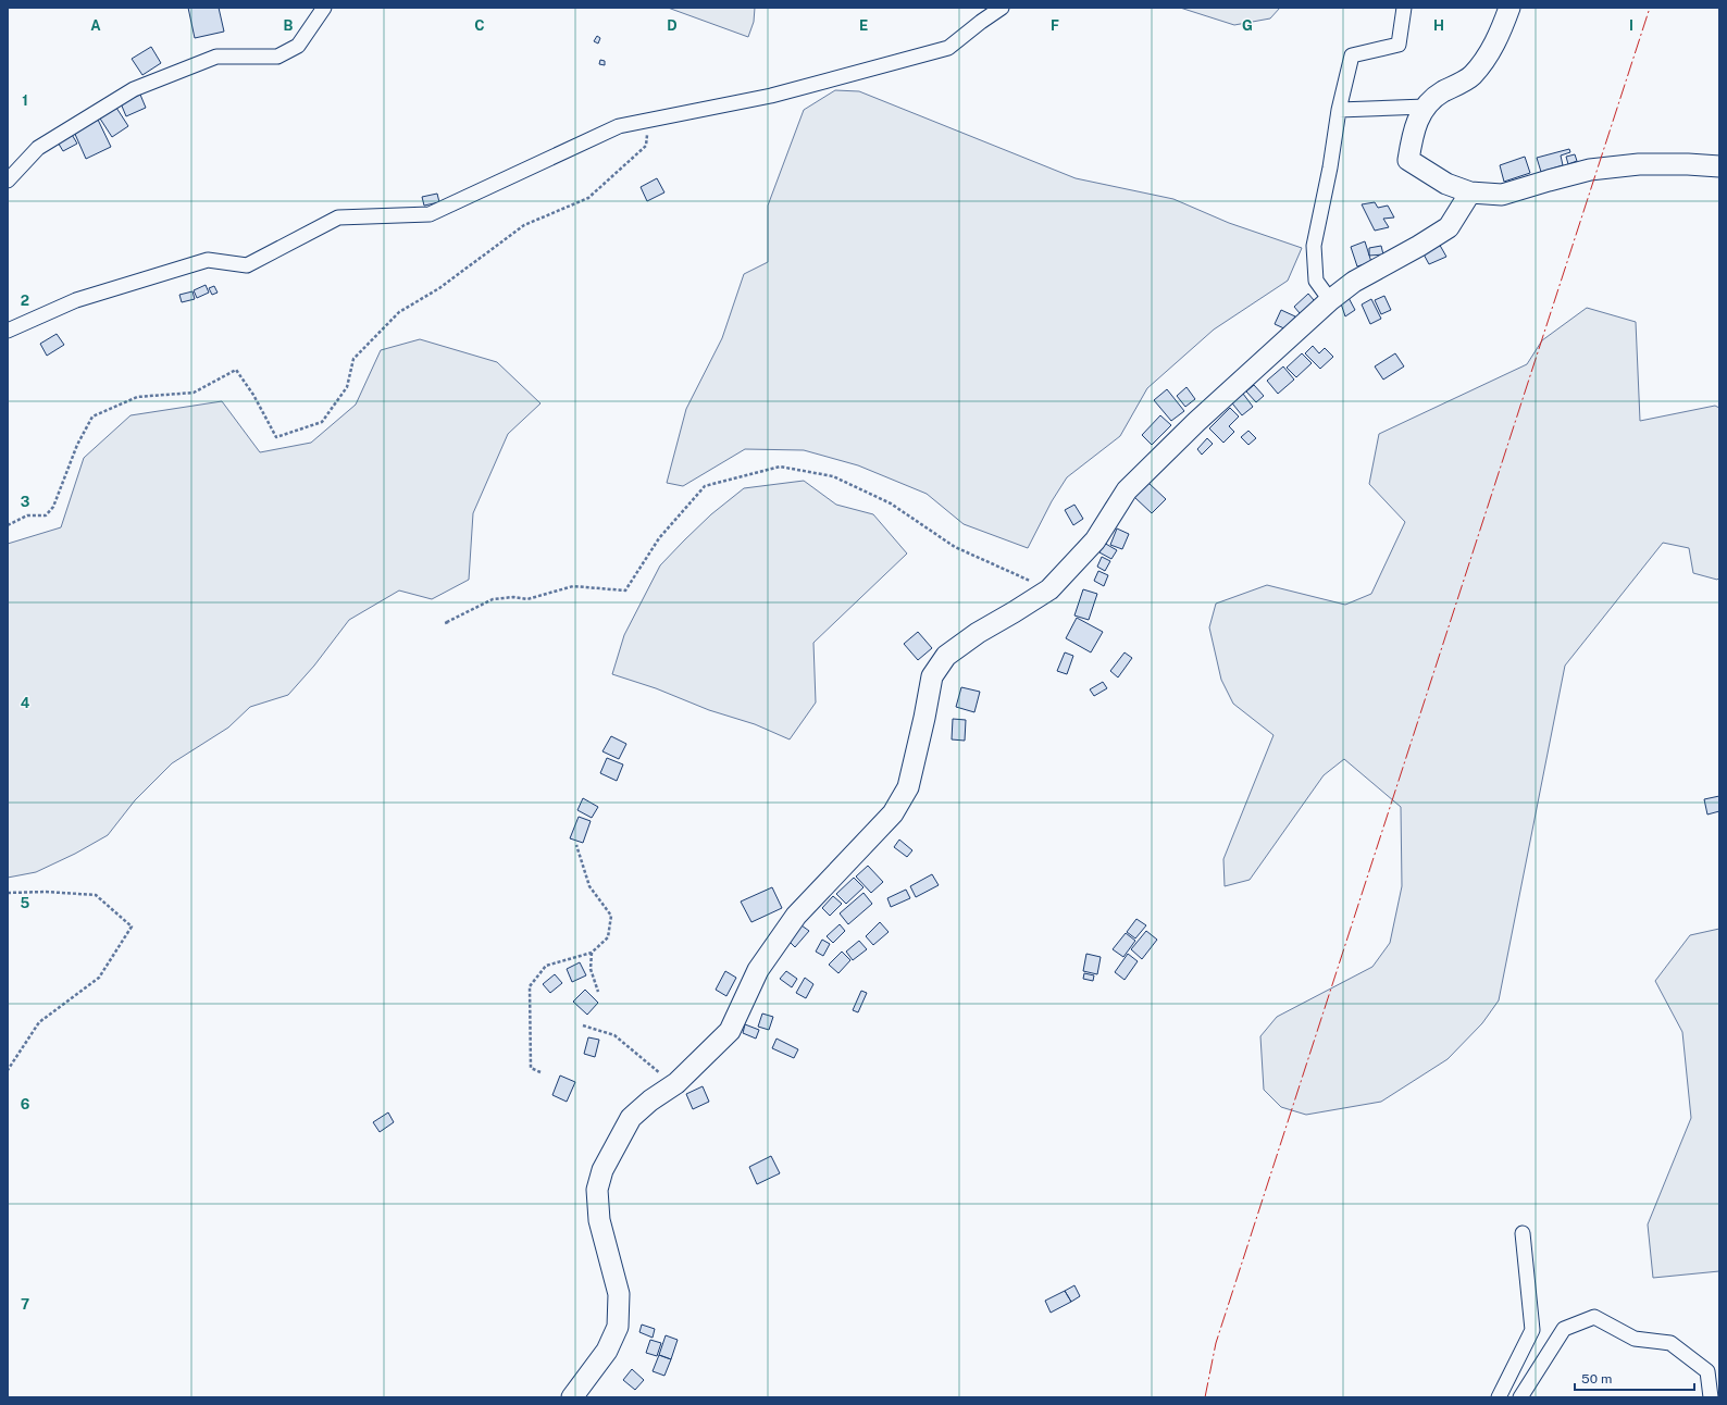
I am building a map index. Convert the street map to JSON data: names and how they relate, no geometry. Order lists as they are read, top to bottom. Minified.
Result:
{"scale_bar":"50 m","grid":{"columns":["A","B","C","D","E","F","G","H","I"],"rows":["1","2","3","4","5","6","7"]}}
